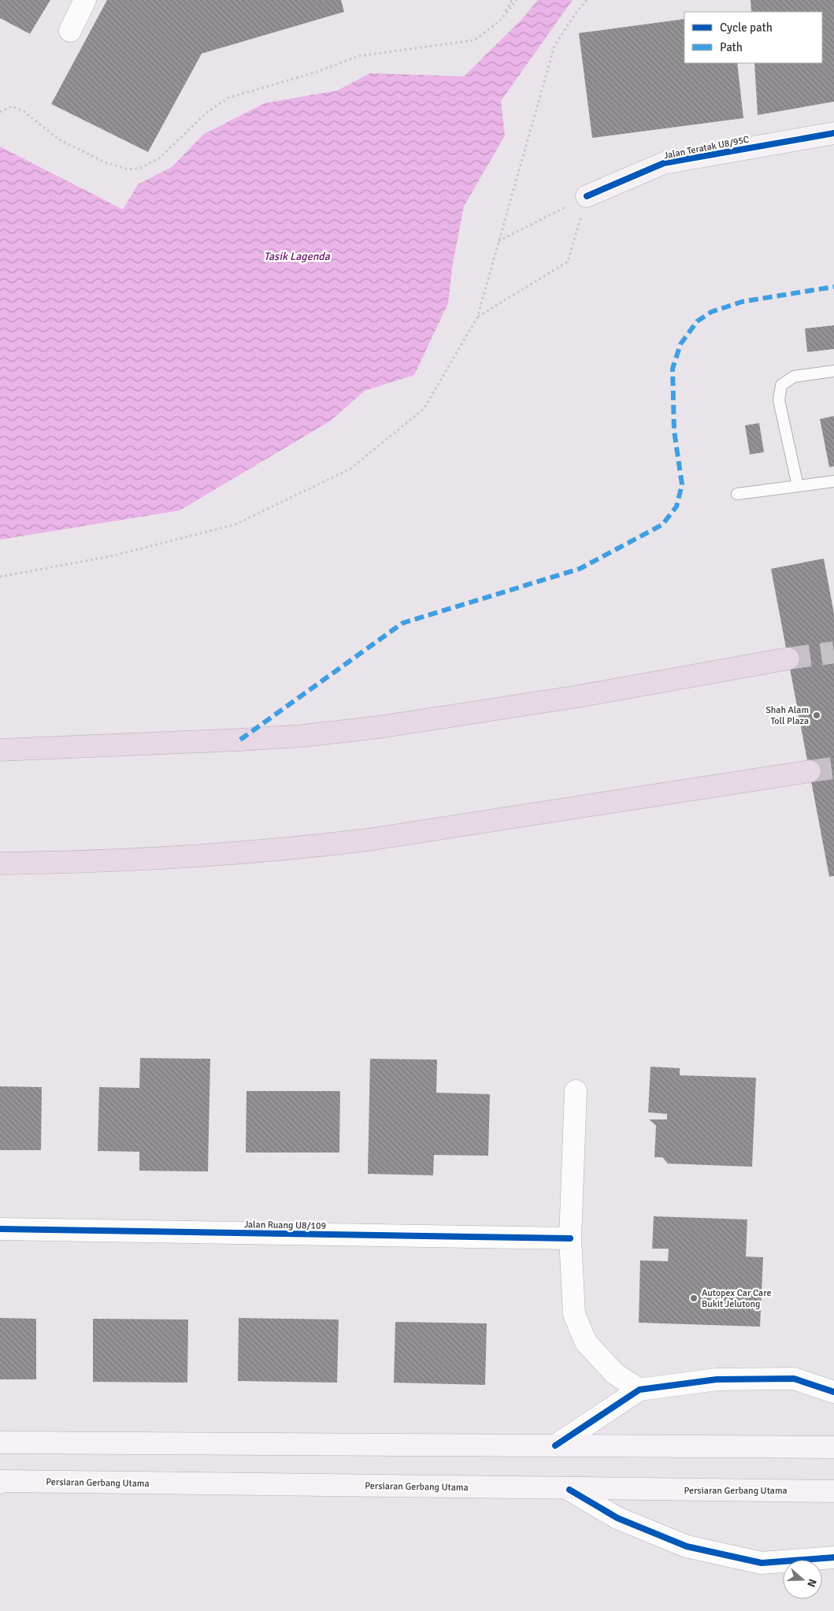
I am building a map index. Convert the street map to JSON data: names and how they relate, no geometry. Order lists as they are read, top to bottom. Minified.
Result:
{"streets":{"main road":["Jalan Teratak U8/95C","Persiaran Gerbang Utama"],"street":["Jalan Ruang U8/109"]},"water":["Tasik Lagenda"],"places":["Shah Alam Toll Plaza","Autopex Car Care Bukit Jelutong"],"legend":["Cycle path","Path"],"north":"right"}
